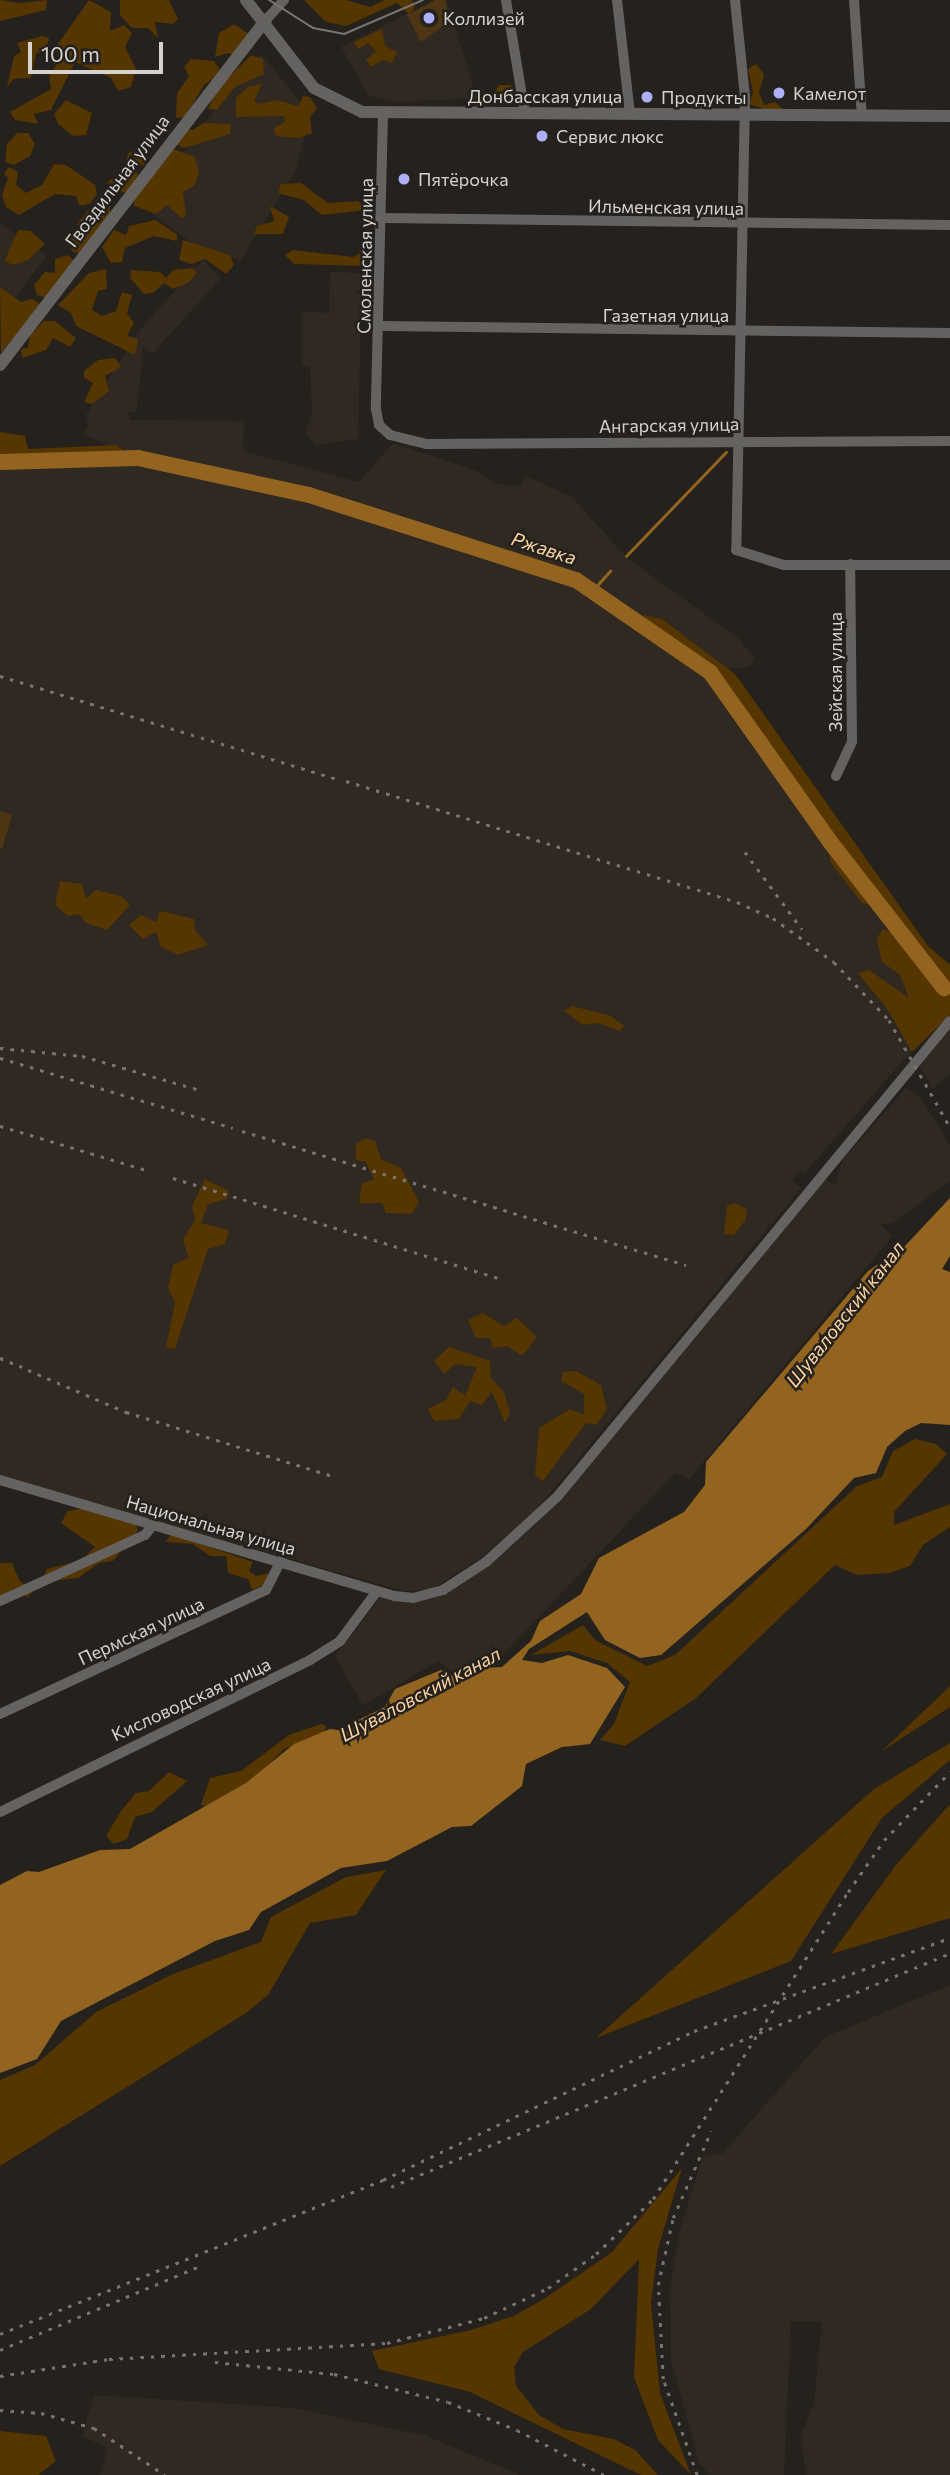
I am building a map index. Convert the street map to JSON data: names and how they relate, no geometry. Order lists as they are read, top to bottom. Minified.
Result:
{"streets":{"street":["Донбасская улица","Гвоздильная улица","Ильменская улица","Смоленская улица","Газетная улица","Ангарская улица","Зейская улица","Национальная улица","Пермская улица","Кисловодская улица"]},"crossings":[["Донбасская улица","Гвоздильная улица"],["Донбасская улица","Смоленская улица"],["Ильменская улица","Смоленская улица"],["Смоленская улица","Газетная улица"],["Смоленская улица","Ангарская улица"],["Национальная улица","Пермская улица"],["Национальная улица","Кисловодская улица"]],"water":["Ржавка","Шуваловский канал"],"places":["Коллизей","Камелот","Продукты","Сервис люкс","Пятёрочка"],"scale_bar":"100 m"}
